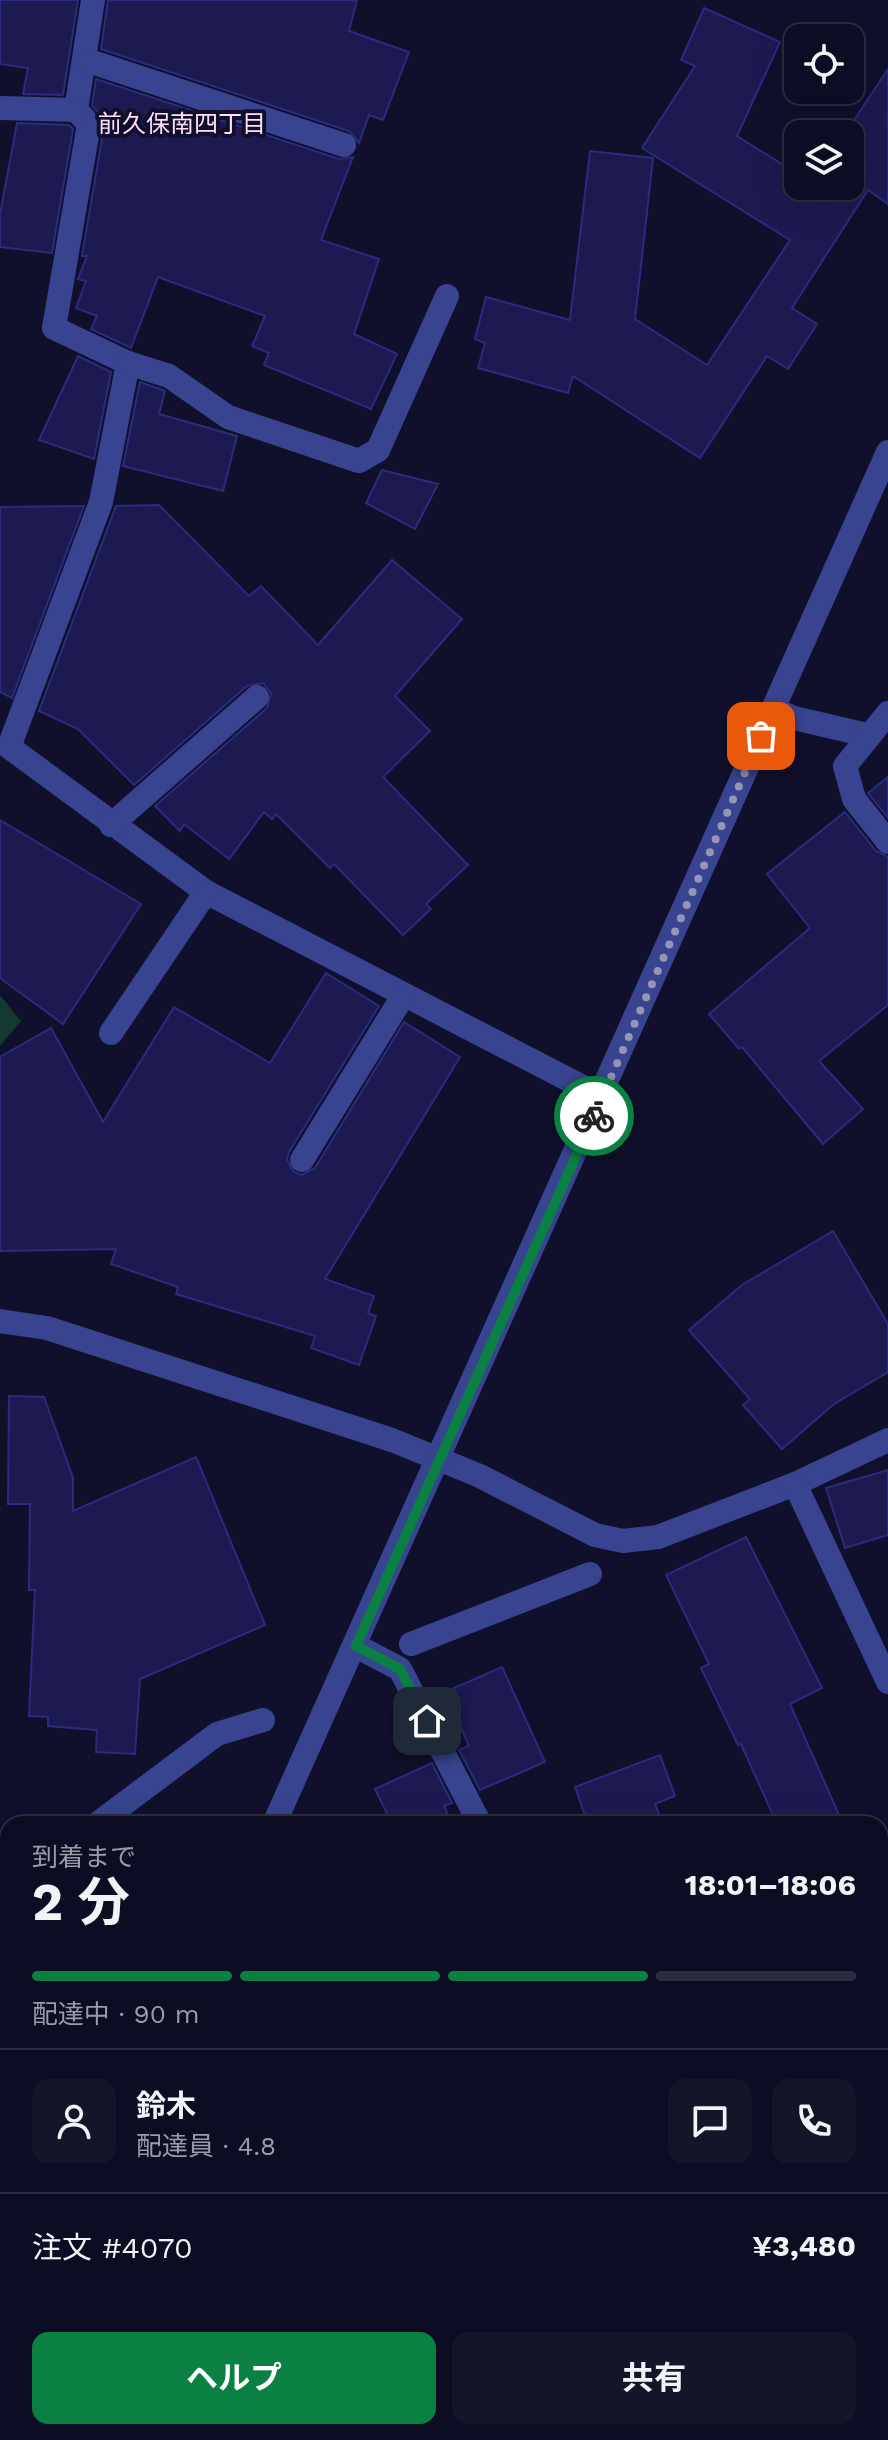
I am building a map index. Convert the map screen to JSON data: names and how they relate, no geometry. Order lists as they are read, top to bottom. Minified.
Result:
{"districts":["前久保南四丁目"],"page":{"heading":["2 分","到着まで","18:01–18:06"],"panel":["鈴木","配達員 · 4.8","注文 #4070","¥3,480"],"bar":"配達中 · 90 m","buttons":["ヘルプ","共有"]}}
